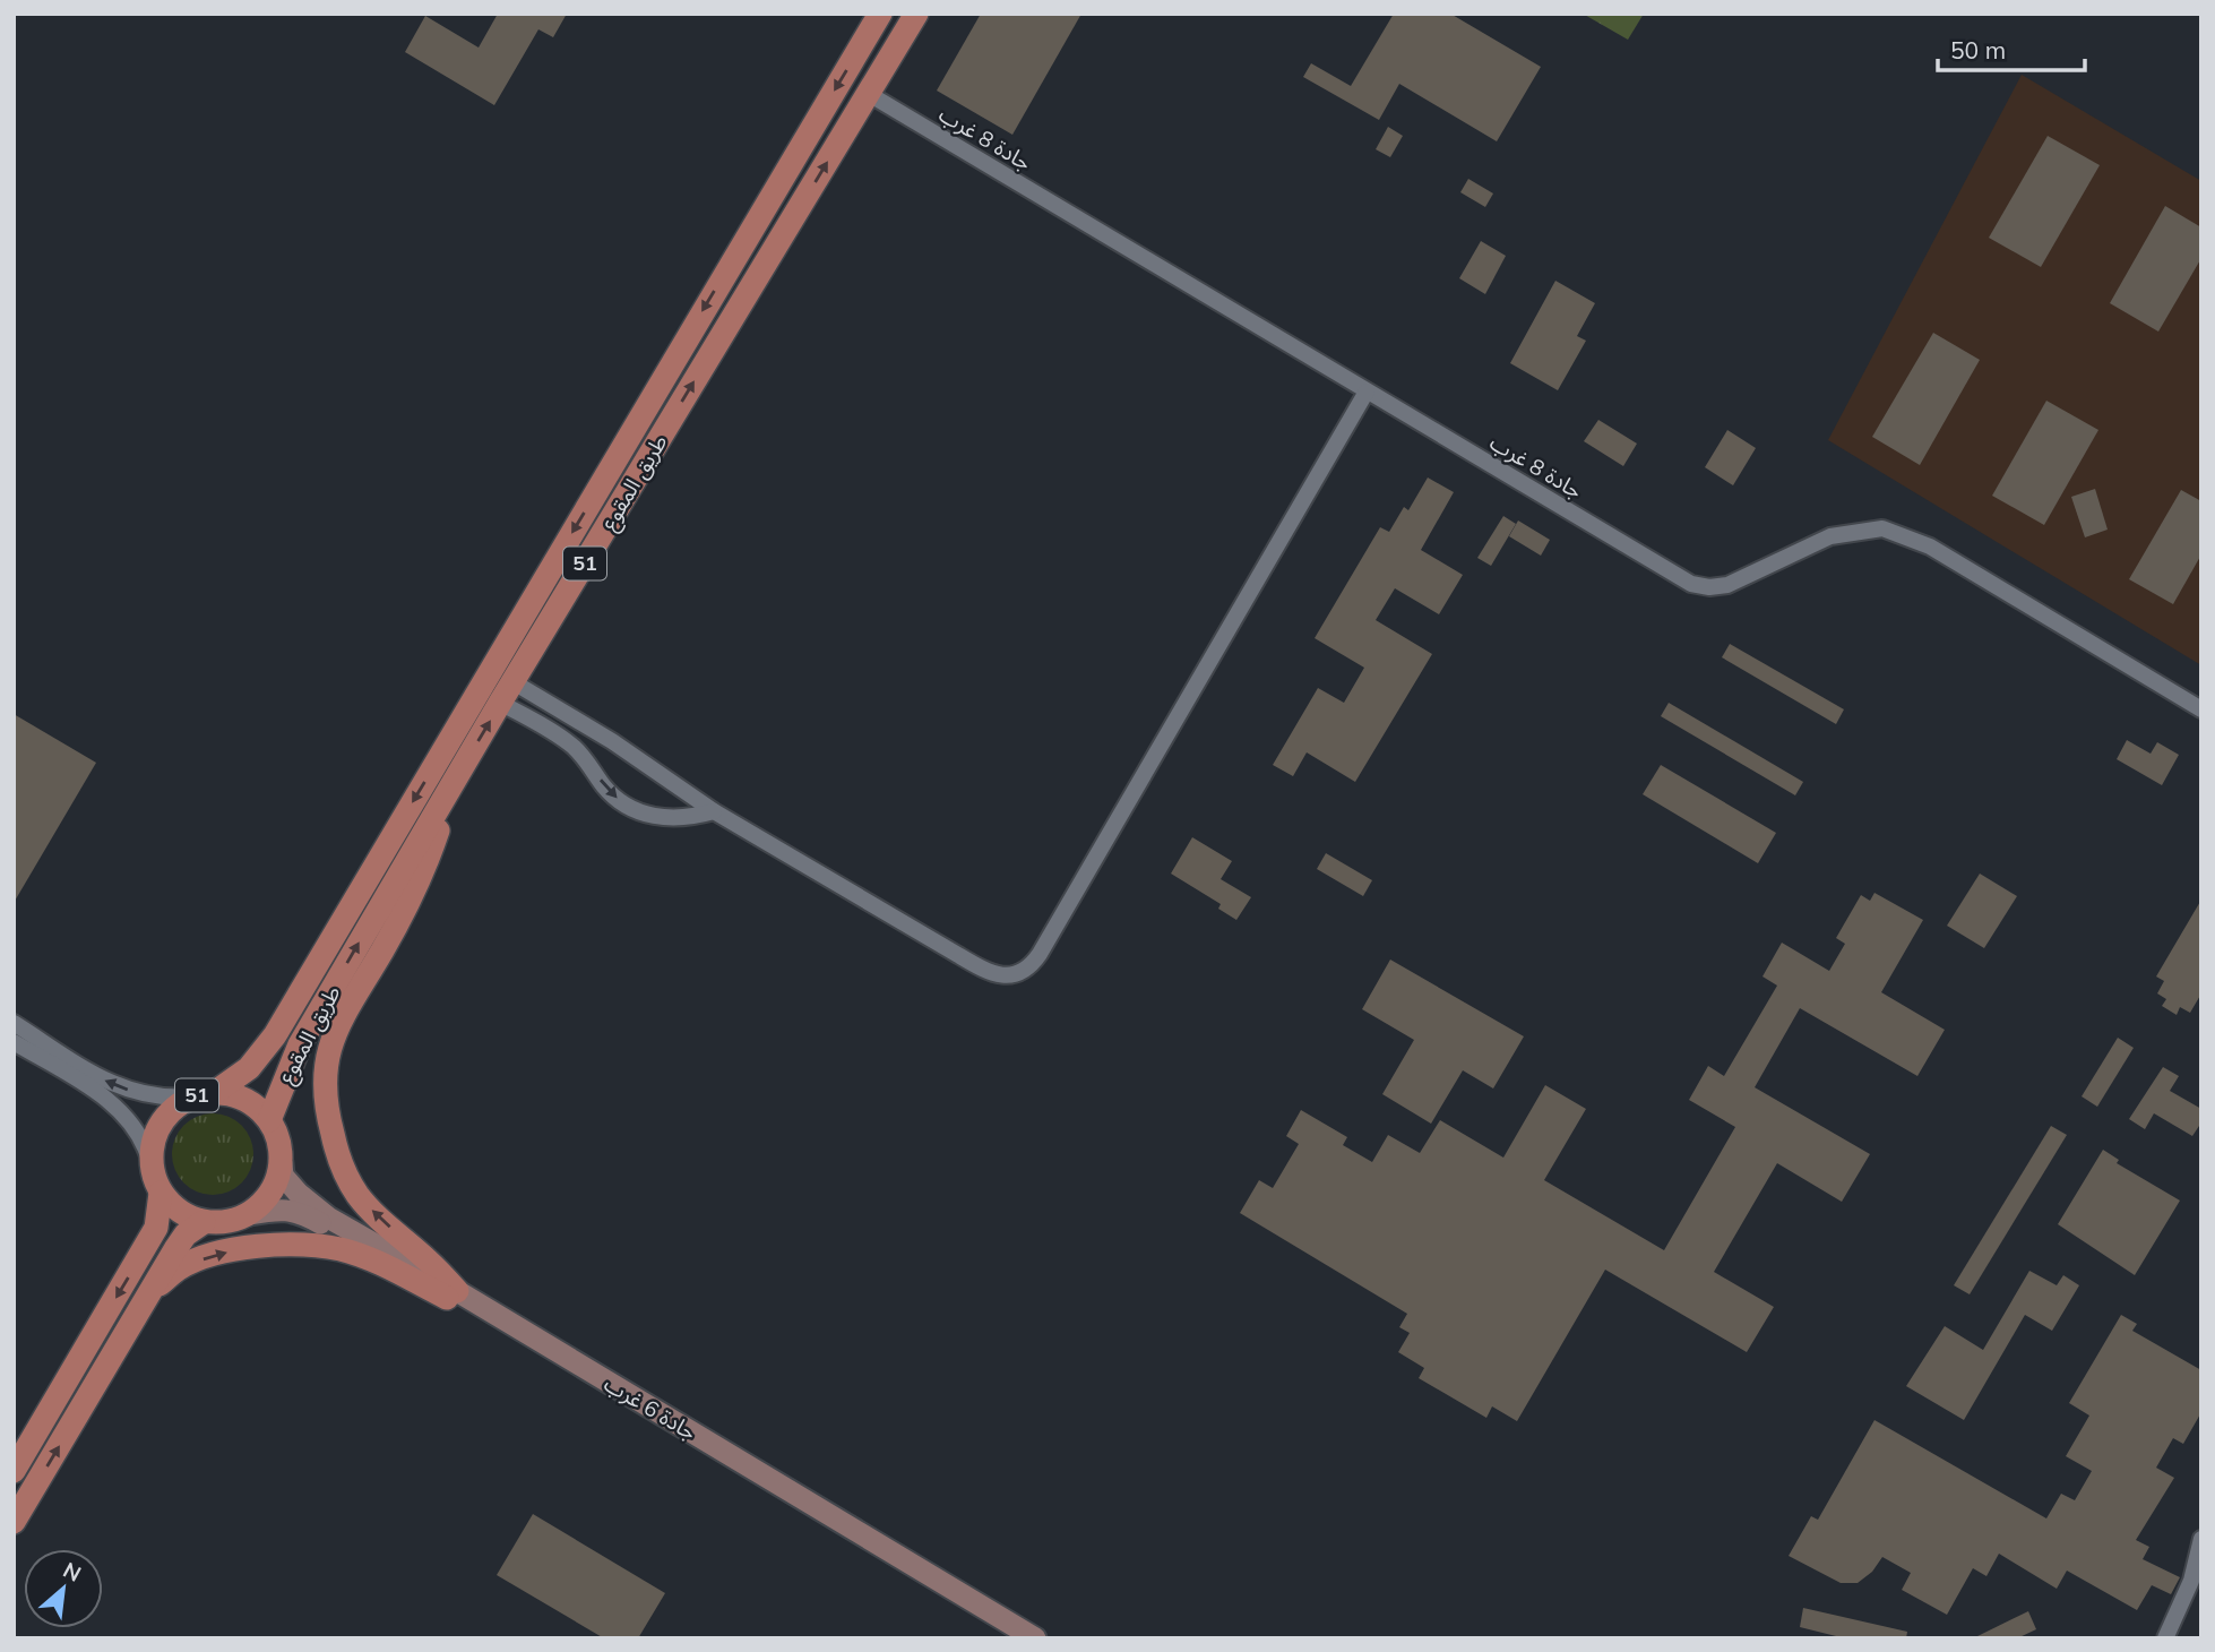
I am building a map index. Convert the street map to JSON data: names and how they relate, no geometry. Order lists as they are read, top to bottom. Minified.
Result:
{"streets":{"main road":["طريق المقوع","51","جادة 6 غرب"],"street":["جادة 8 غرب"]},"crossings":[["جادة 8 غرب","طريق المقوع"],["طريق المقوع","51"],["طريق المقوع","جادة 6 غرب"],["51","جادة 6 غرب"]],"scale_bar":"50 m","north":"top right"}
